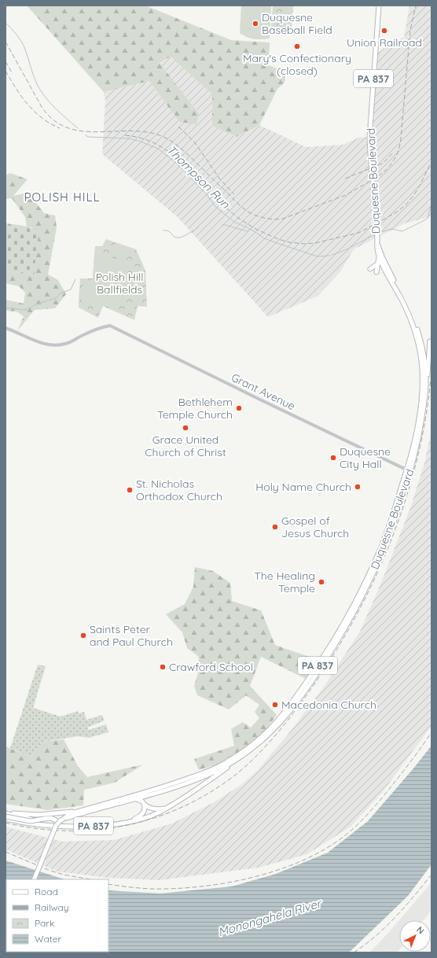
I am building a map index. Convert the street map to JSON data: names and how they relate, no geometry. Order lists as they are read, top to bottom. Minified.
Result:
{"streets":{"main road":["PA 837","Duquesne Boulevard"],"street":["Grant Avenue"]},"crossings":[["PA 837","Duquesne Boulevard"],["PA 837","Grant Avenue"],["Duquesne Boulevard","Grant Avenue"]],"districts":["POLISH HILL"],"water":["Thompson Run","Monongahela River"],"parks":["Polish Hill Ballfields"],"places":["Duquesne Baseball Field","Union Railroad","Mary's Confectionary (closed)","Bethlehem Temple Church","Grace United Church of Christ","Duquesne City Hall","Holy Name Church","St. Nicholas Orthodox Church","Gospel of Jesus Church","The Healing Temple","Saints Peter and Paul Church","Crawford School","Macedonia Church"],"legend":["Road","Railway","Park","Water"],"north":"top right"}
